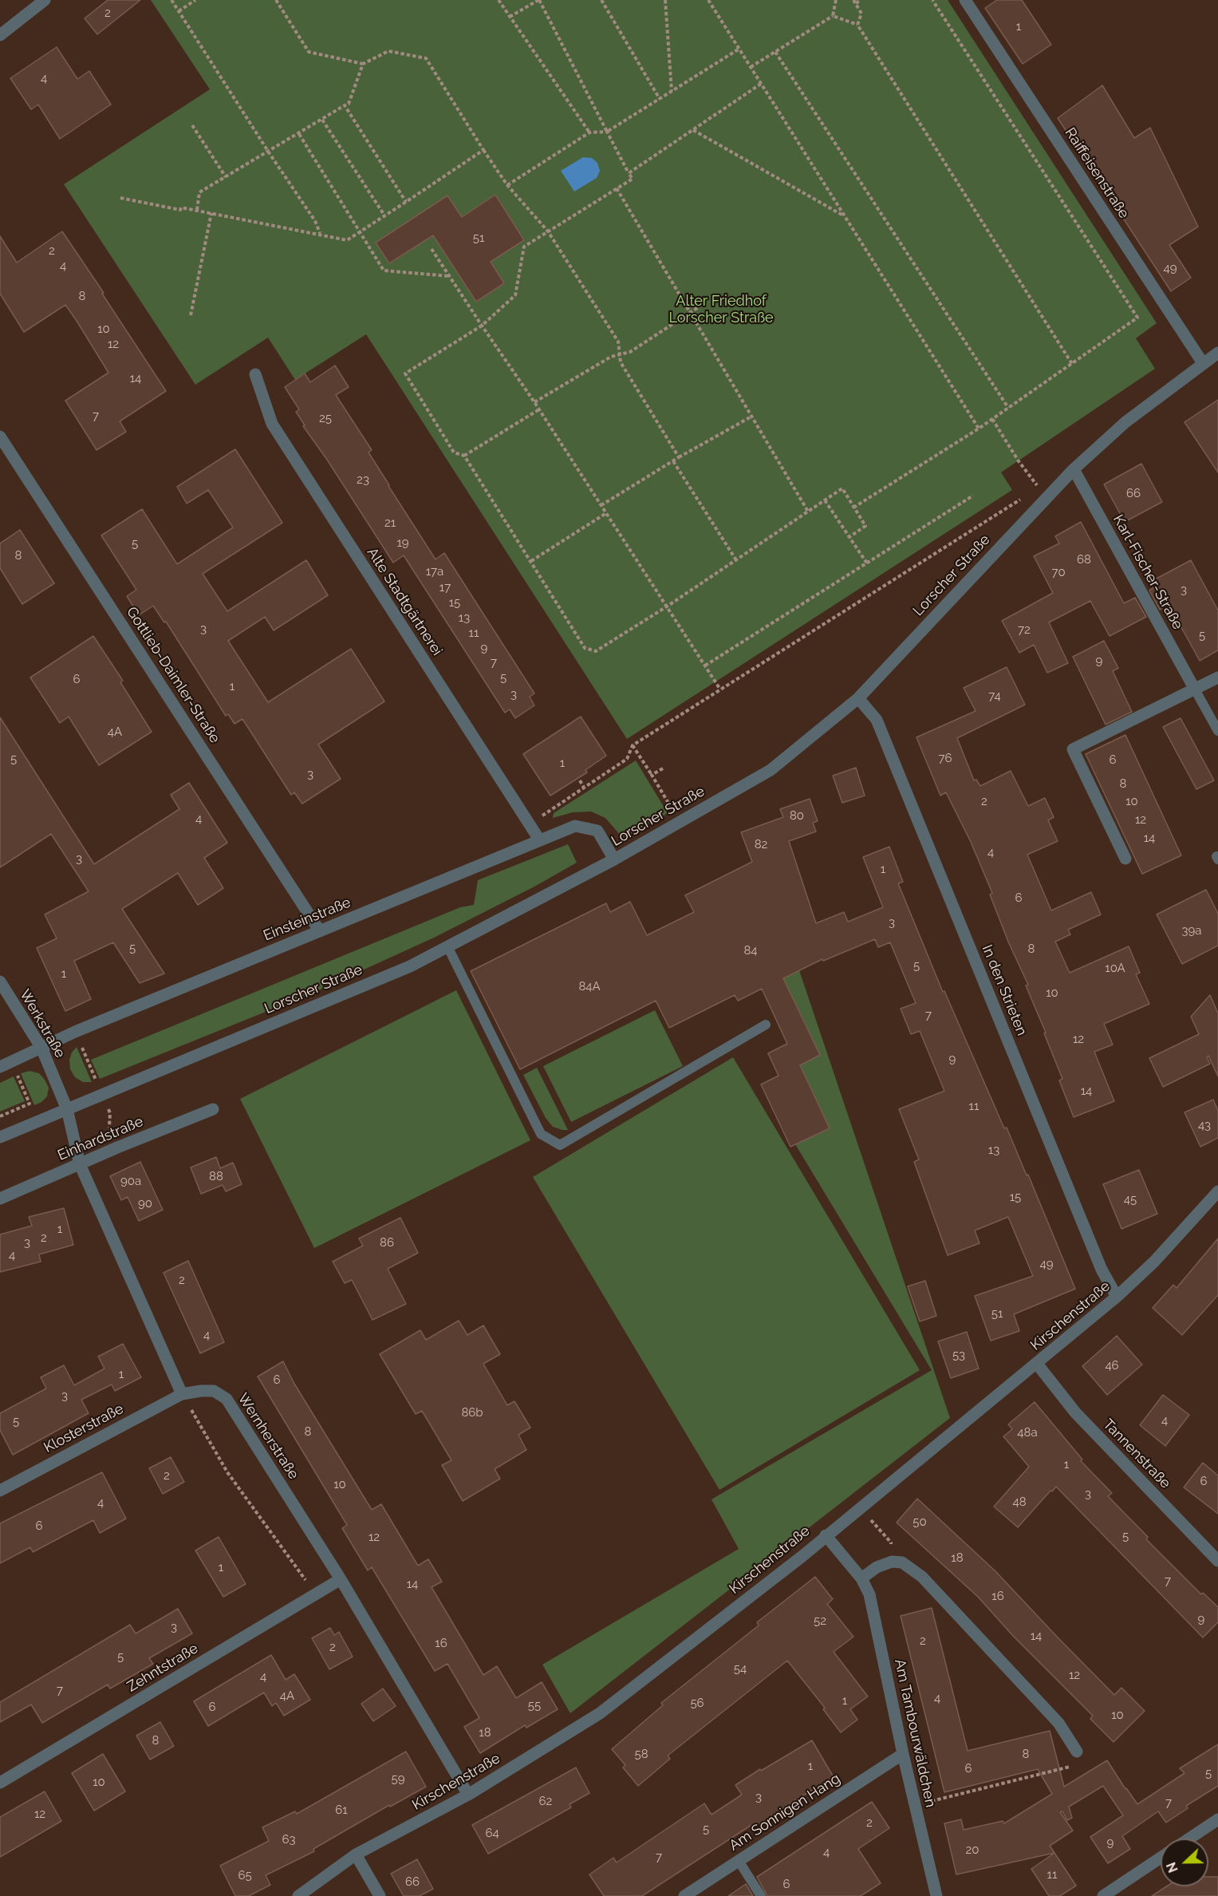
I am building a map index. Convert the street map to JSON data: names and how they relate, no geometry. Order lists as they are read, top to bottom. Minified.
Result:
{"streets":{"street":["Raiffeisenstraße","Karl-Fischer-Straße","Lorscher Straße","Alte Stadtgärtnerei","Gottlieb-Daimler-Straße","Einsteinstraße","In den Strieten","Werkstraße","Einhardstraße","Kirschenstraße","Klosterstraße","Wernherstraße","Tannenstraße","Zehntstraße","Am Tambourwäldchen","Am Sonnigen Hang"]},"crossings":[["Raiffeisenstraße","Lorscher Straße"],["Karl-Fischer-Straße","Lorscher Straße"],["Lorscher Straße","Einsteinstraße"],["Lorscher Straße","In den Strieten"],["Lorscher Straße","Werkstraße"],["Alte Stadtgärtnerei","Einsteinstraße"],["Gottlieb-Daimler-Straße","Einsteinstraße"],["Einsteinstraße","Werkstraße"],["In den Strieten","Kirschenstraße"],["Kirschenstraße","Wernherstraße"],["Kirschenstraße","Tannenstraße"],["Kirschenstraße","Am Tambourwäldchen"],["Klosterstraße","Wernherstraße"],["Wernherstraße","Zehntstraße"],["Am Tambourwäldchen","Am Sonnigen Hang"]],"parks":["Alter Friedhof Lorscher Straße"],"house_numbers":["2","1","4","51","2","4","49","8","10","12","14","7","25","23","66","21","19","5","8","68","17a","70","17","3","15","13","3","72","11","5","9","9","7","5","6","1","3","74","4A","76","5","6","1","3","8","2","10","80","4","12","14","82","4","3","1","6","3","39a","5","8","84","5","10A","1","84A","10","7","12","9","14","11","43","13","88","90a","15","45","90","1","2","3","86","4","49","2","51","4","53","46","1","6","3","86b","4","5","8","48a","1","2","6","10","3","48","4","50","6","5","12","18","1","7","14","16","9","52","3","14","2","16","2","5","54","12","4","7","4A","4","1","56","55","6","10","18","8","58","8","1","6","5","59","10","3","62","7","61","12","2","5","64","63","9","20","4","7","11","65","66","6"],"north":"left"}
